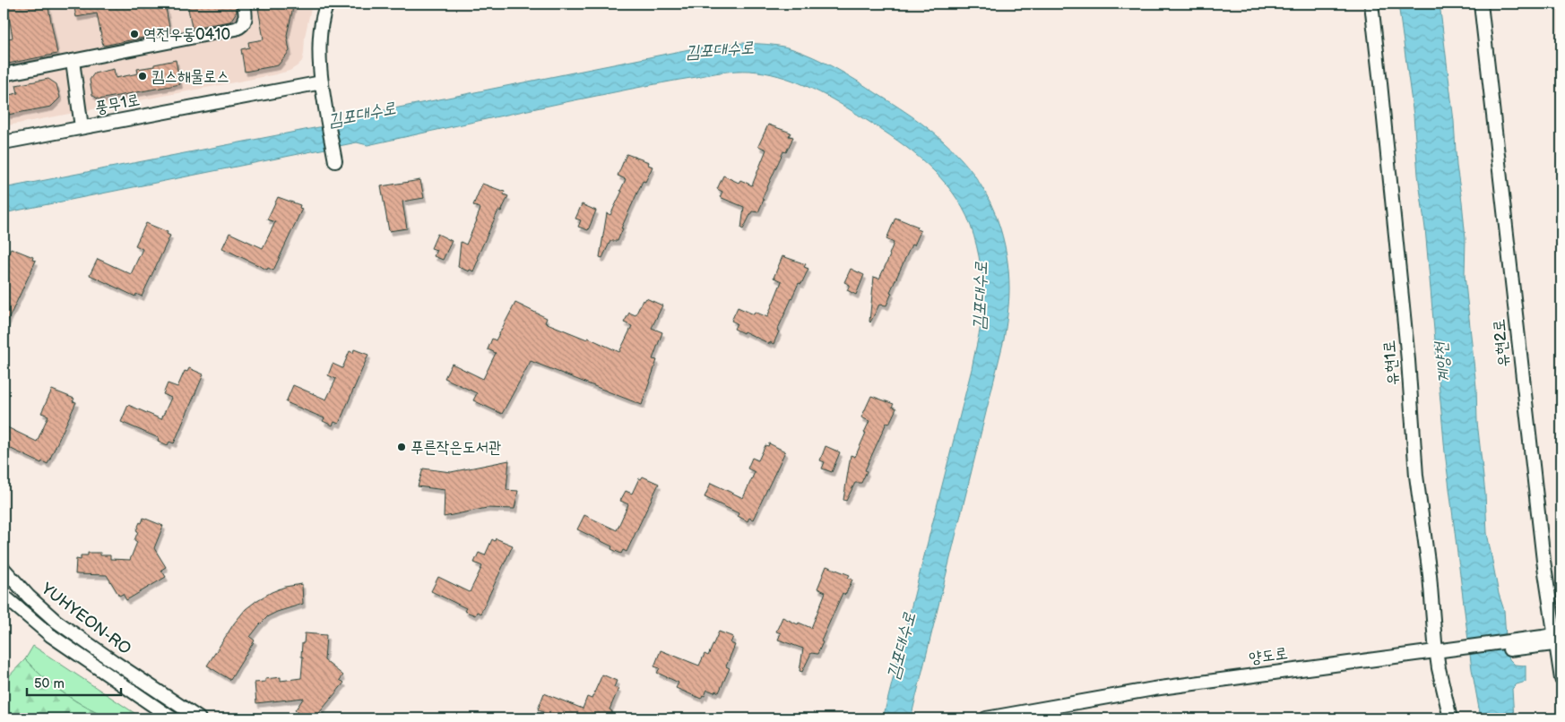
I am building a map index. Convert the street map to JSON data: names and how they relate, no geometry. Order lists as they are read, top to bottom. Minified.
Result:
{"streets":{"street":["풍무1로","유현2로","유현1로","YUHYEON-RO","양도로"]},"crossings":[["유현2로","양도로"],["유현1로","양도로"]],"water":["김포대수로","계양천"],"places":["역전우동0410","킴스해물로스","푸른작은도서관"],"scale_bar":"50 m"}
